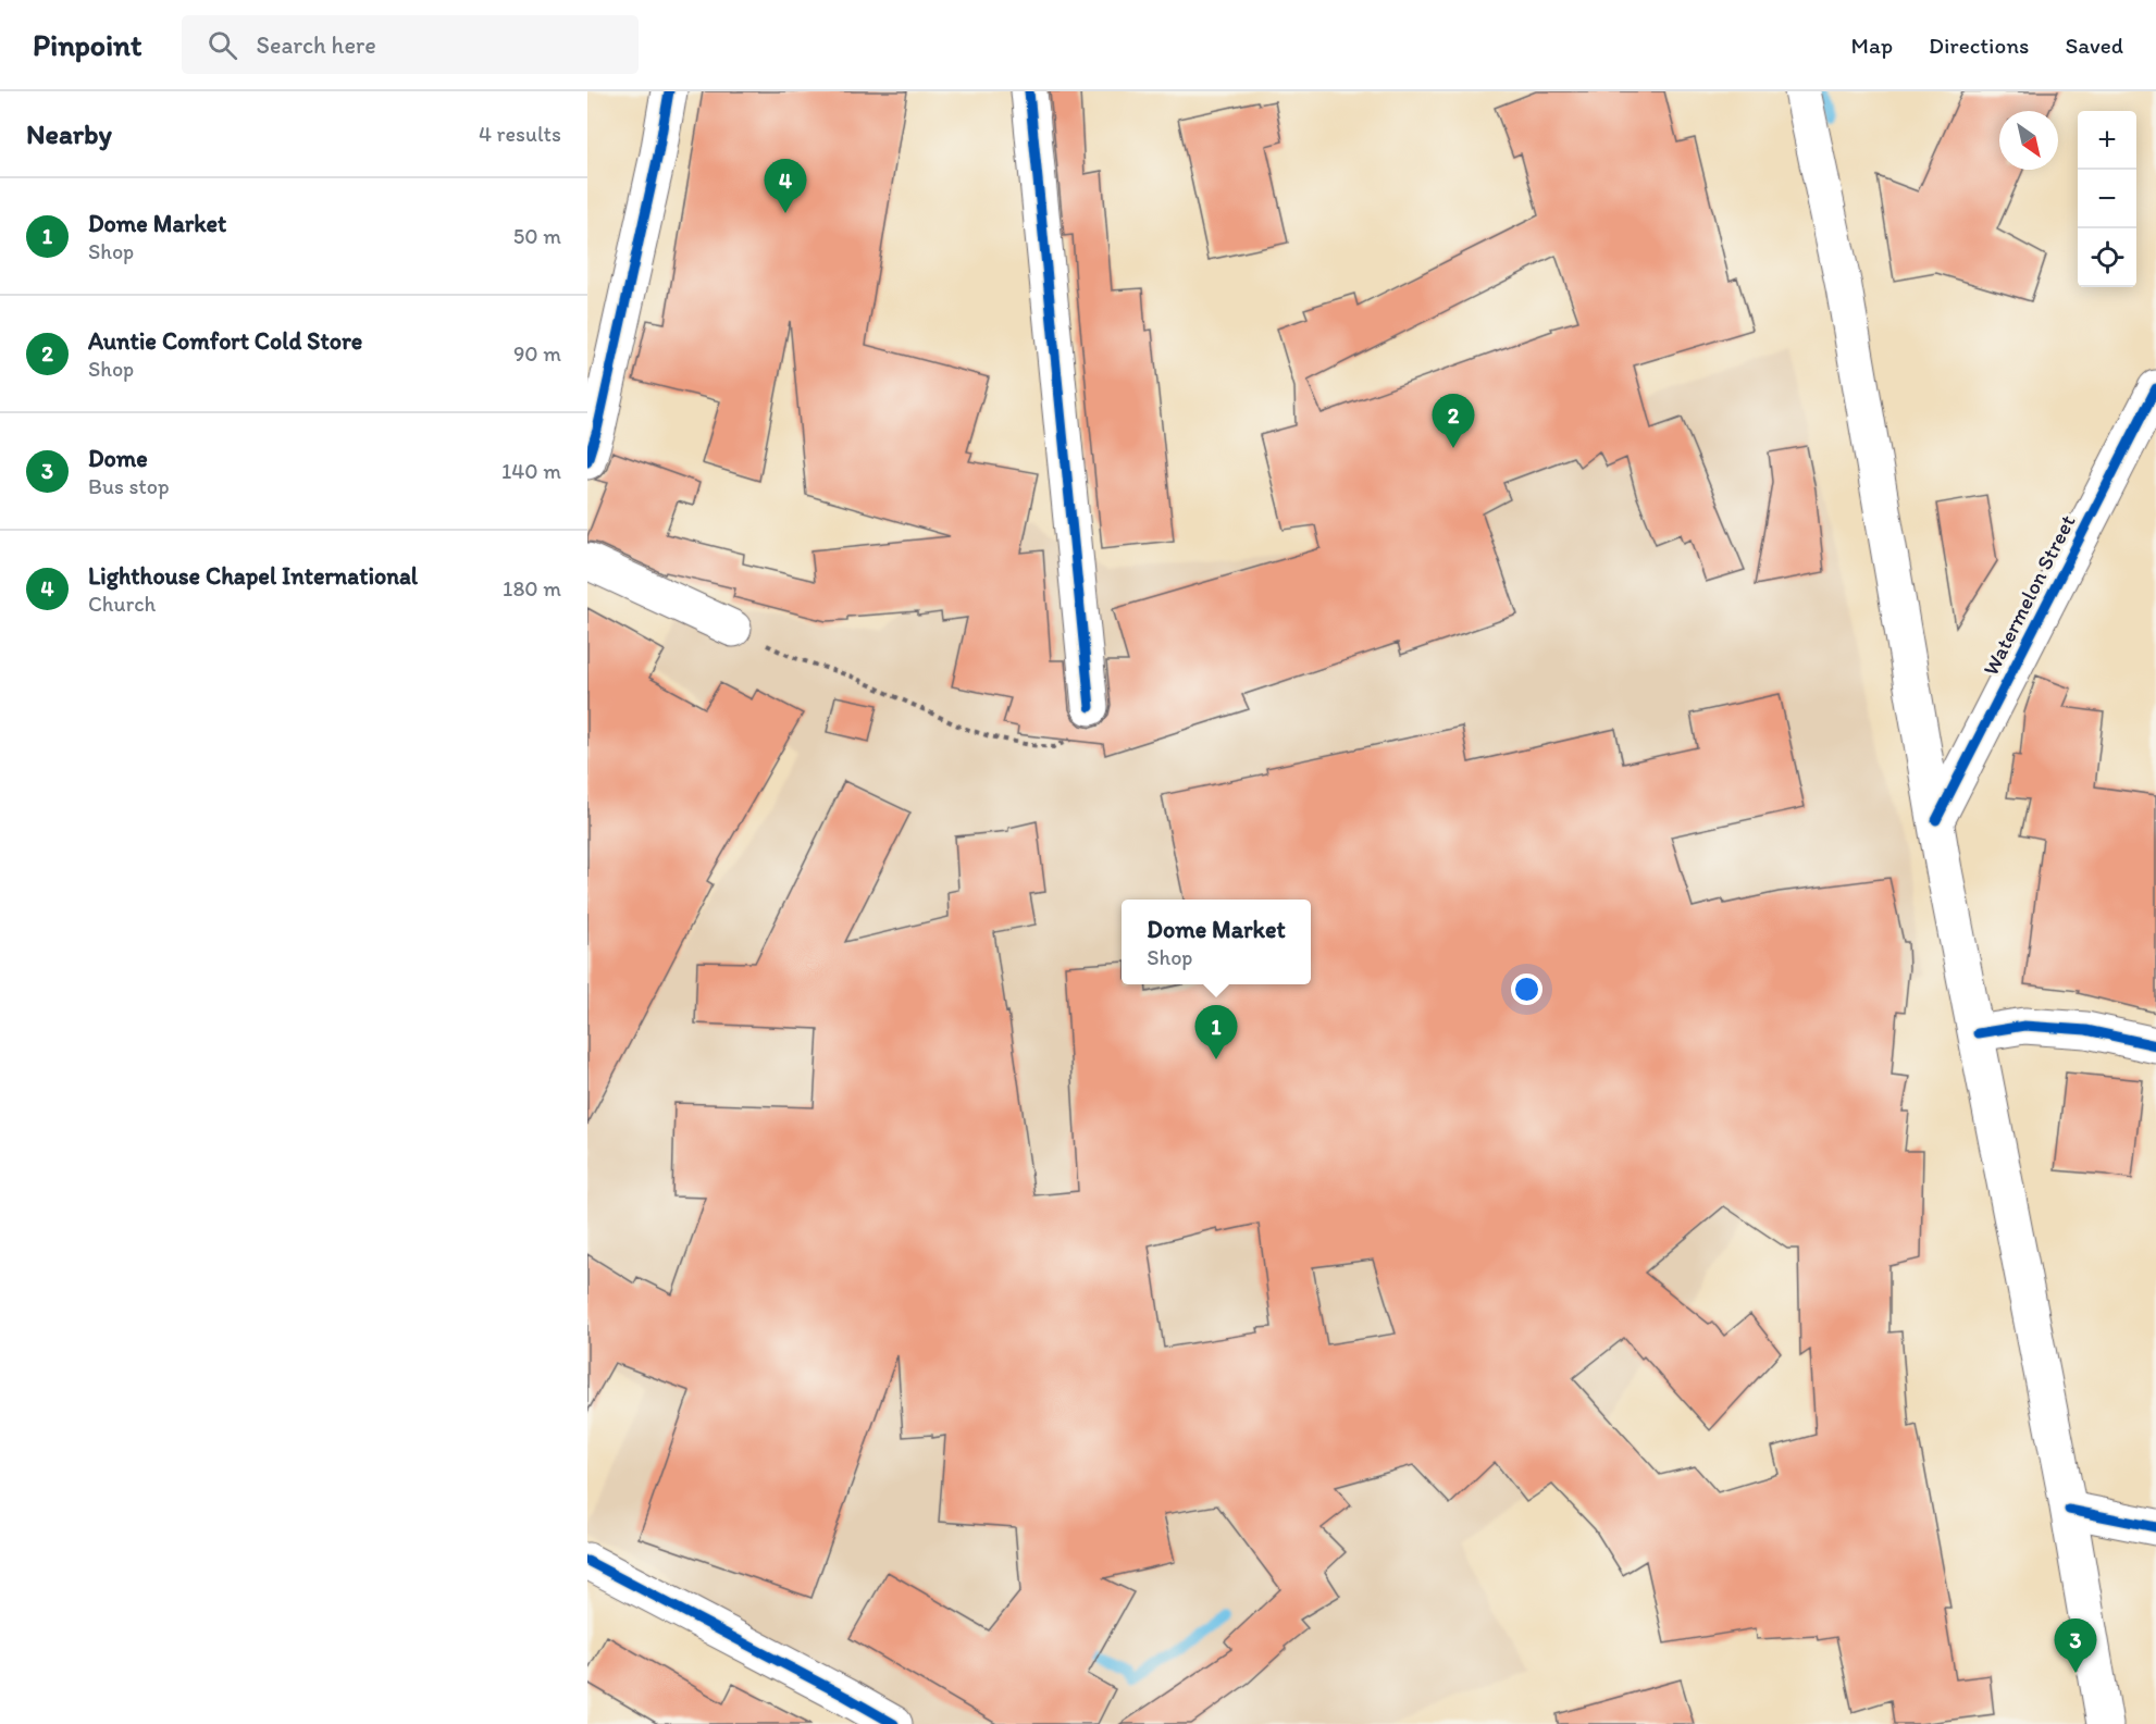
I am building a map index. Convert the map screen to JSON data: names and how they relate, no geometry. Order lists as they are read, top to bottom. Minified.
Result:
{"streets":{"street":["Watermelon Street"]},"north":"bottom right","page":{"header":"Pinpoint","search":"Search here","nav":["Map","Directions","Saved"],"heading":["Nearby","4 results"],"map_buttons":["+","−"],"pins":["4","2","1","3"],"list":[{"mark":"1","name":"Dome Market","note":"Shop","value":"50 m"},{"mark":"2","name":"Auntie Comfort Cold Store","note":"Shop","value":"90 m"},{"mark":"3","name":"Dome","note":"Bus stop","value":"140 m"},{"mark":"4","name":"Lighthouse Chapel International","note":"Church","value":"180 m"}],"popup":["Dome Market","Shop"]}}
